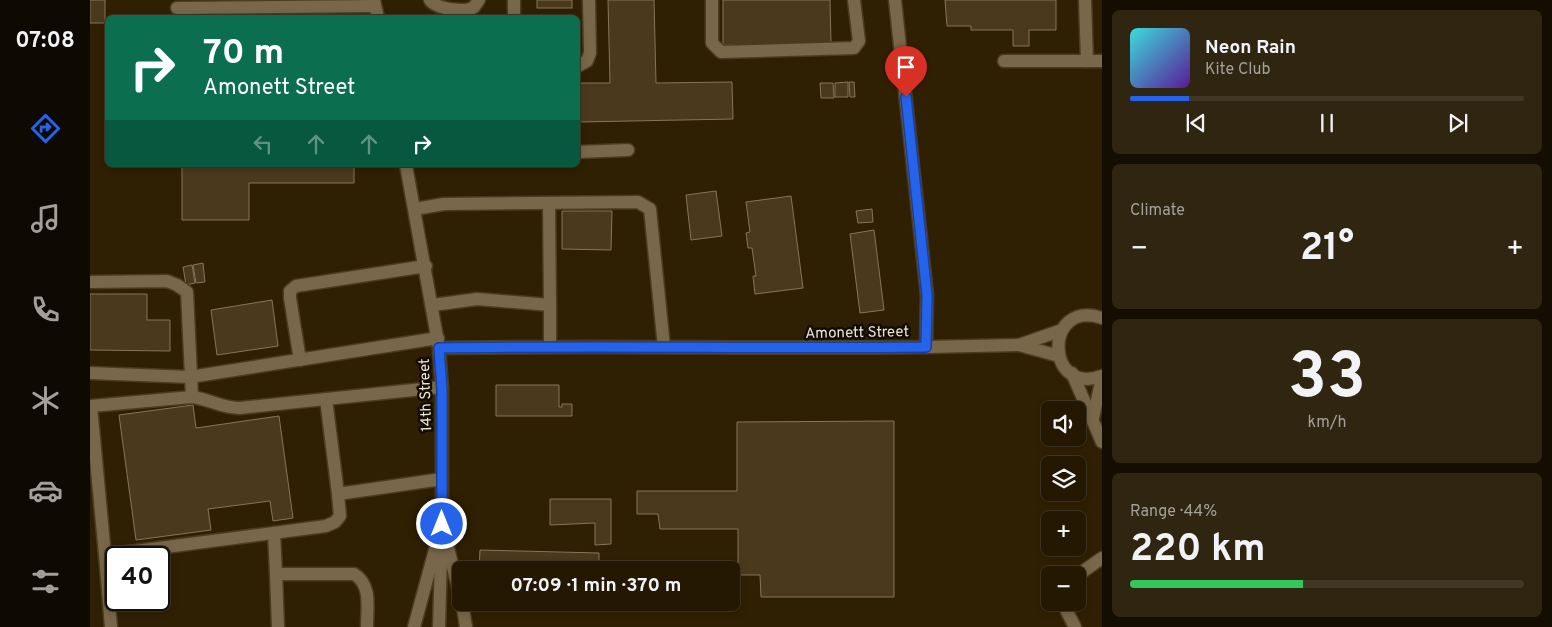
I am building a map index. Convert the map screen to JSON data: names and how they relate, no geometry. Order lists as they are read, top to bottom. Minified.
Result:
{"streets":{"street":["Amonett Street","14th Street"]},"crossings":[["Amonett Street","14th Street"]],"page":{"tabs":"07:08","turn":["70 m","Amonett Street"],"song":["Neon Rain","Kite Club"],"tile":["Climate",["33","km/h"],["Range · 44%","220 km"]],"heat":["−","21°","+"],"map_buttons":["+","−"],"limit":"40","trip":"07:09 · 1 min · 370 m"}}
